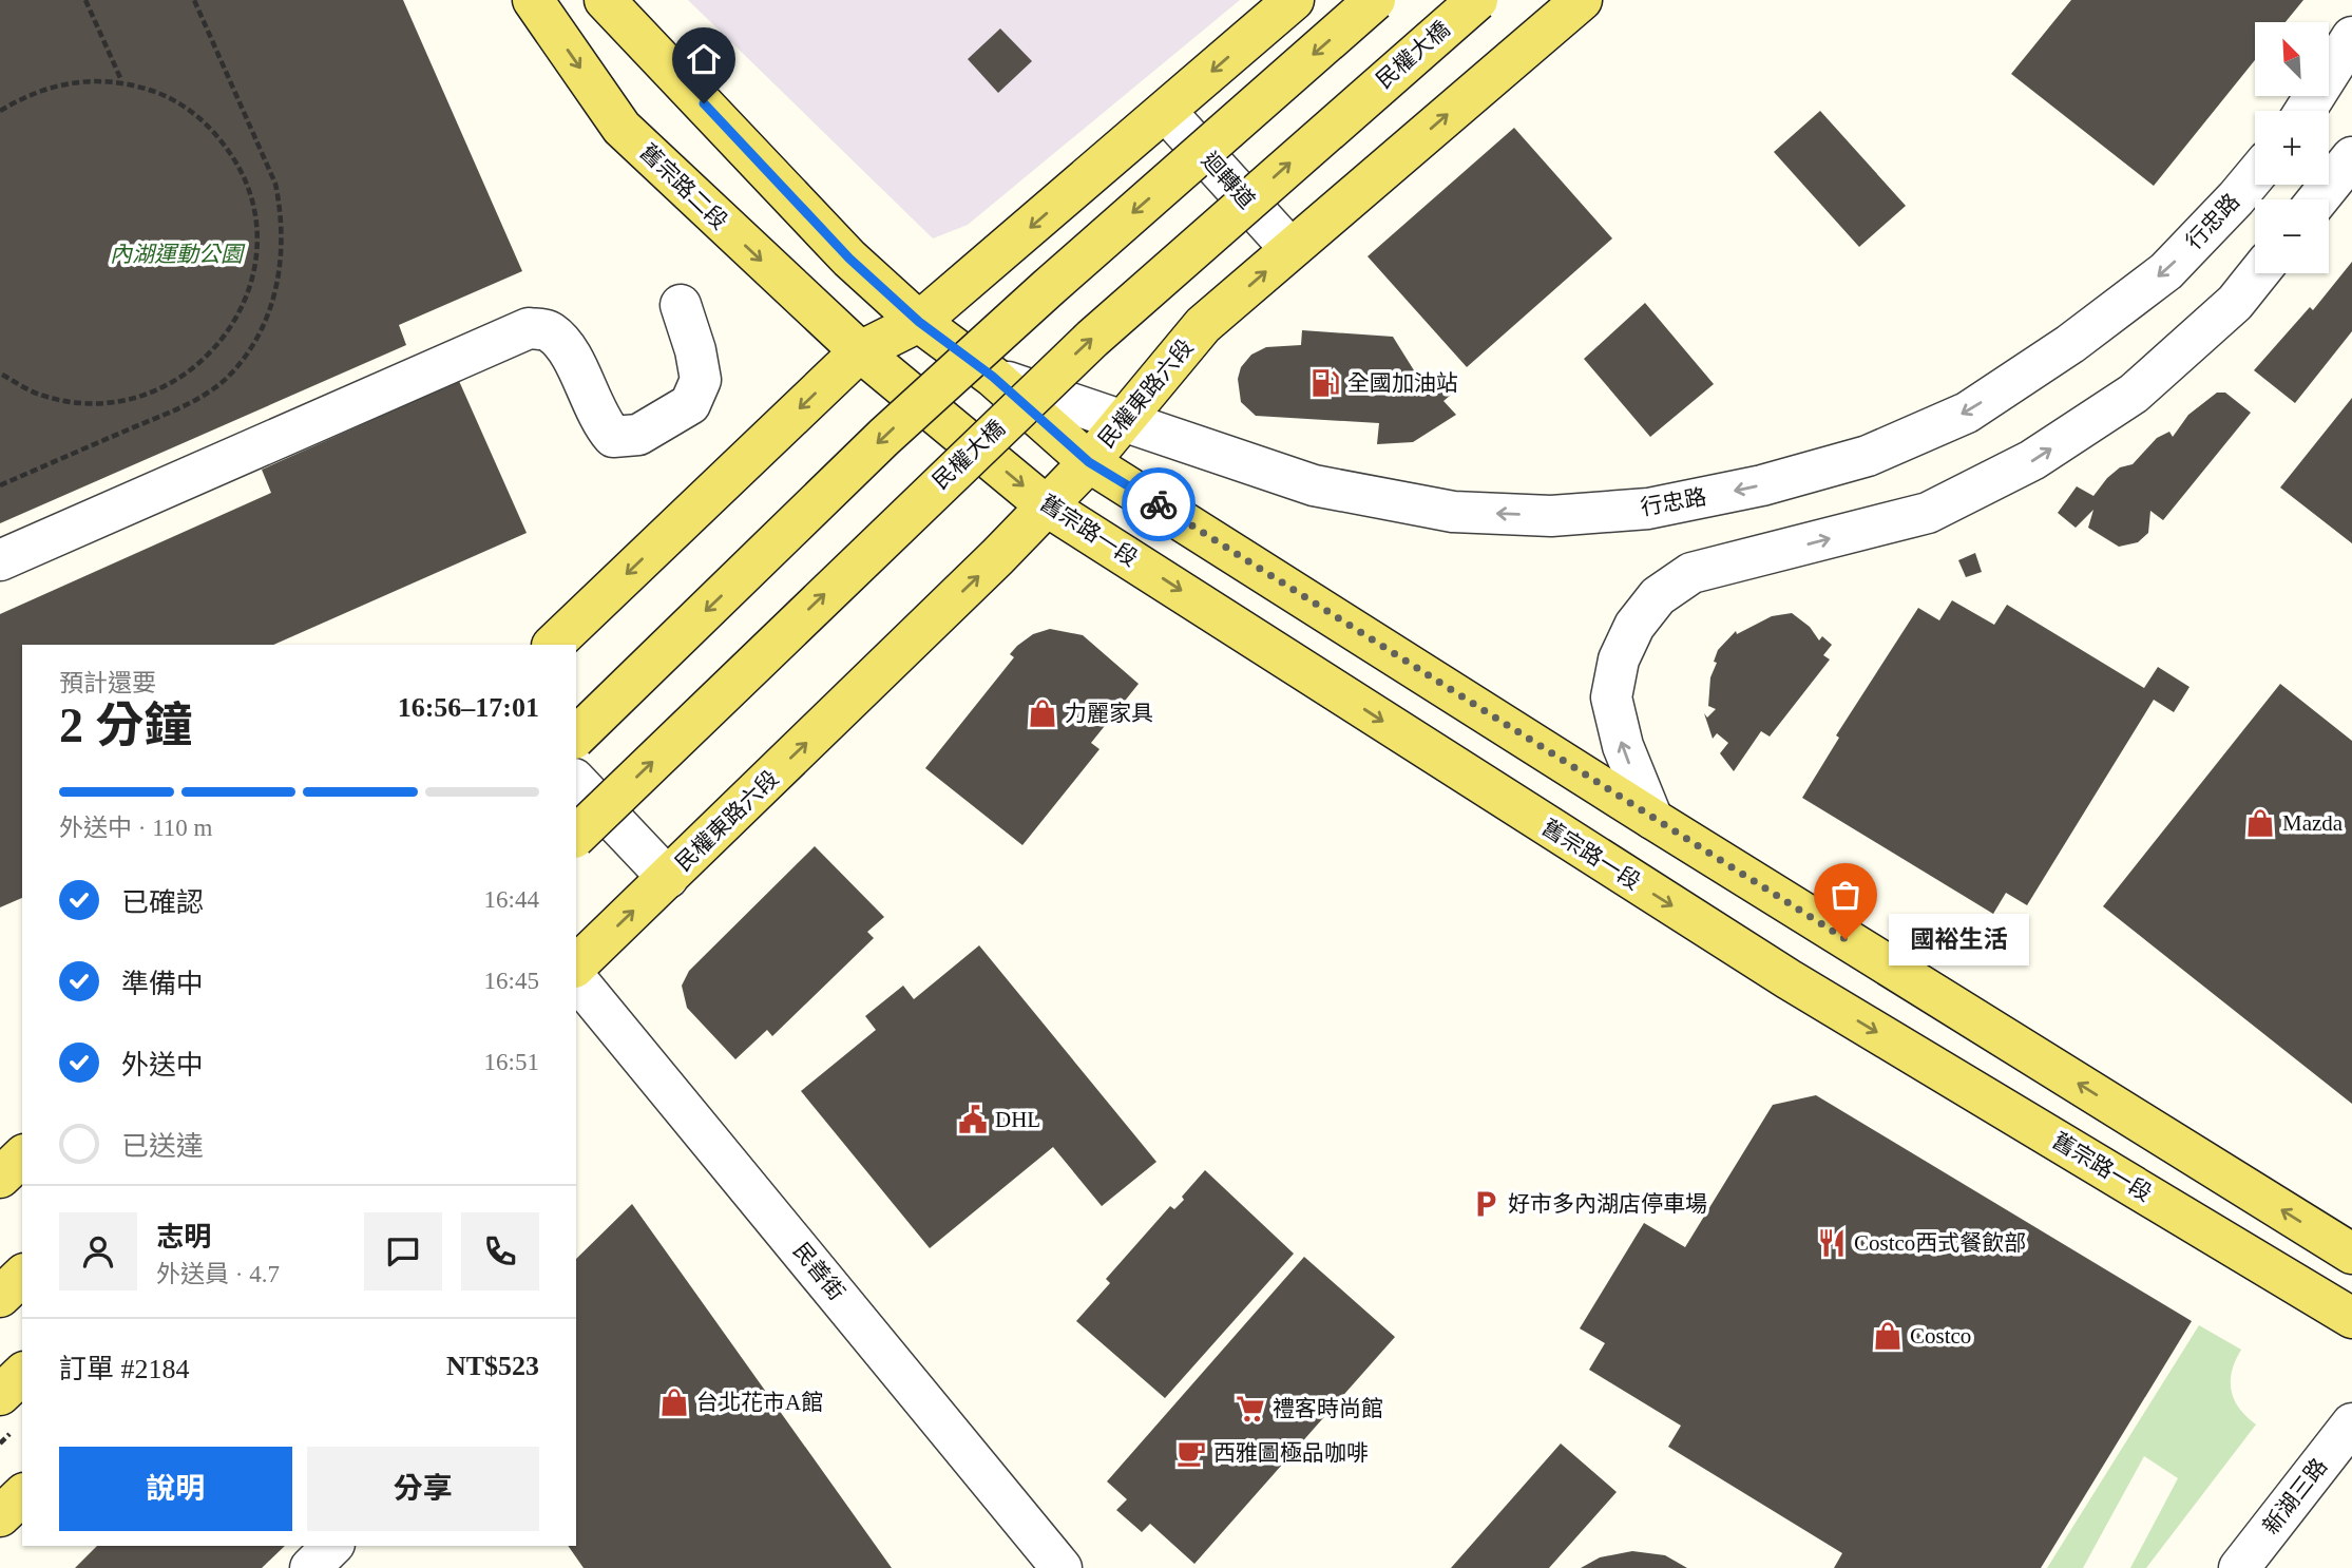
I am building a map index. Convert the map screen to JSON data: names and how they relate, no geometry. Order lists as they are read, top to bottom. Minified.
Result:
{"streets":{"main road":["民權大橋","舊宗路二段","民權東路六段","舊宗路一段"],"street":["迴轉道","行忠路","民善街","新湖三路"]},"crossings":[["迴轉道","民權東路六段"],["舊宗路二段","舊宗路一段"],["行忠路","民權東路六段"],["民權東路六段","舊宗路一段"]],"one_way":["行忠路"],"parks":["內湖運動公園"],"places":{"fuel station":["全國加油站"],"shop":["力麗家具","Mazda","Costco","台北花市A館"],"other":["國裕生活"],"public building":["DHL"],"parking":["好市多內湖店停車場"],"restaurant":["Costco西式餐飲部"],"supermarket":["禮客時尚館"],"cafe":["西雅圖極品咖啡"]},"north":"top left","page":{"map_buttons":["+","−"],"heading":["2 分鐘","預計還要","16:56–17:01"],"panel":["志明","外送員 · 4.7","訂單 #2184","NT$523"],"bar":"外送中 · 110 m","list":[["已確認","16:44"],["準備中","16:45"],["外送中","16:51"],"已送達"],"bubble":"國裕生活","buttons":["說明","分享"]}}
